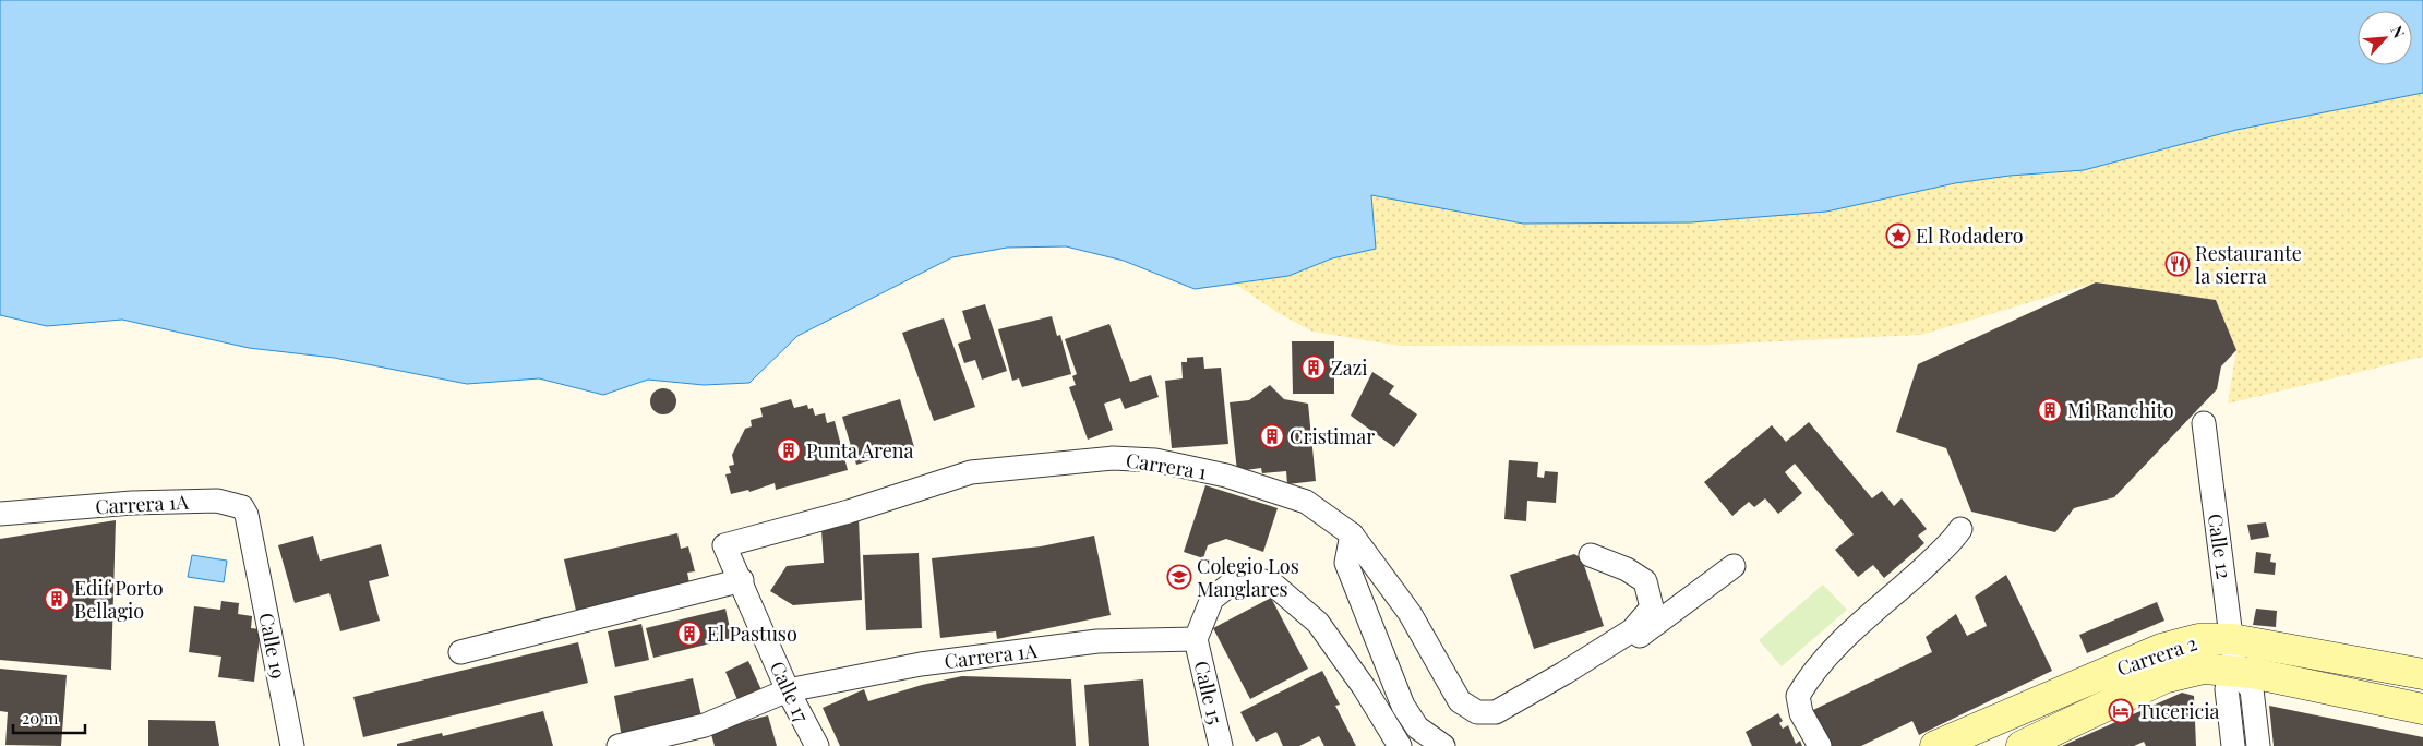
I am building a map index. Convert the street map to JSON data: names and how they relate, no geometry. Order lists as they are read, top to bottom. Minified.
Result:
{"streets":{"street":["Carrera 1","Carrera 1A","Calle 12","Calle 19","Carrera 2","Calle 17","Calle 15"]},"crossings":[["Carrera 1","Calle 17"],["Carrera 1A","Calle 19"],["Carrera 1A","Calle 17"],["Carrera 1A","Calle 15"],["Calle 12","Carrera 2"]],"places":{"place":["El Rodadero"],"restaurant":["Restaurante la sierra"],"building":["Zazi","Mi Ranchito","Cristimar","Punta Arena","Edif Porto Bellagio","El Pastuso"],"school or university":["Colegio Los Manglares"],"hotel":["Tucericia"]},"scale_bar":"20 m","north":"top right"}
